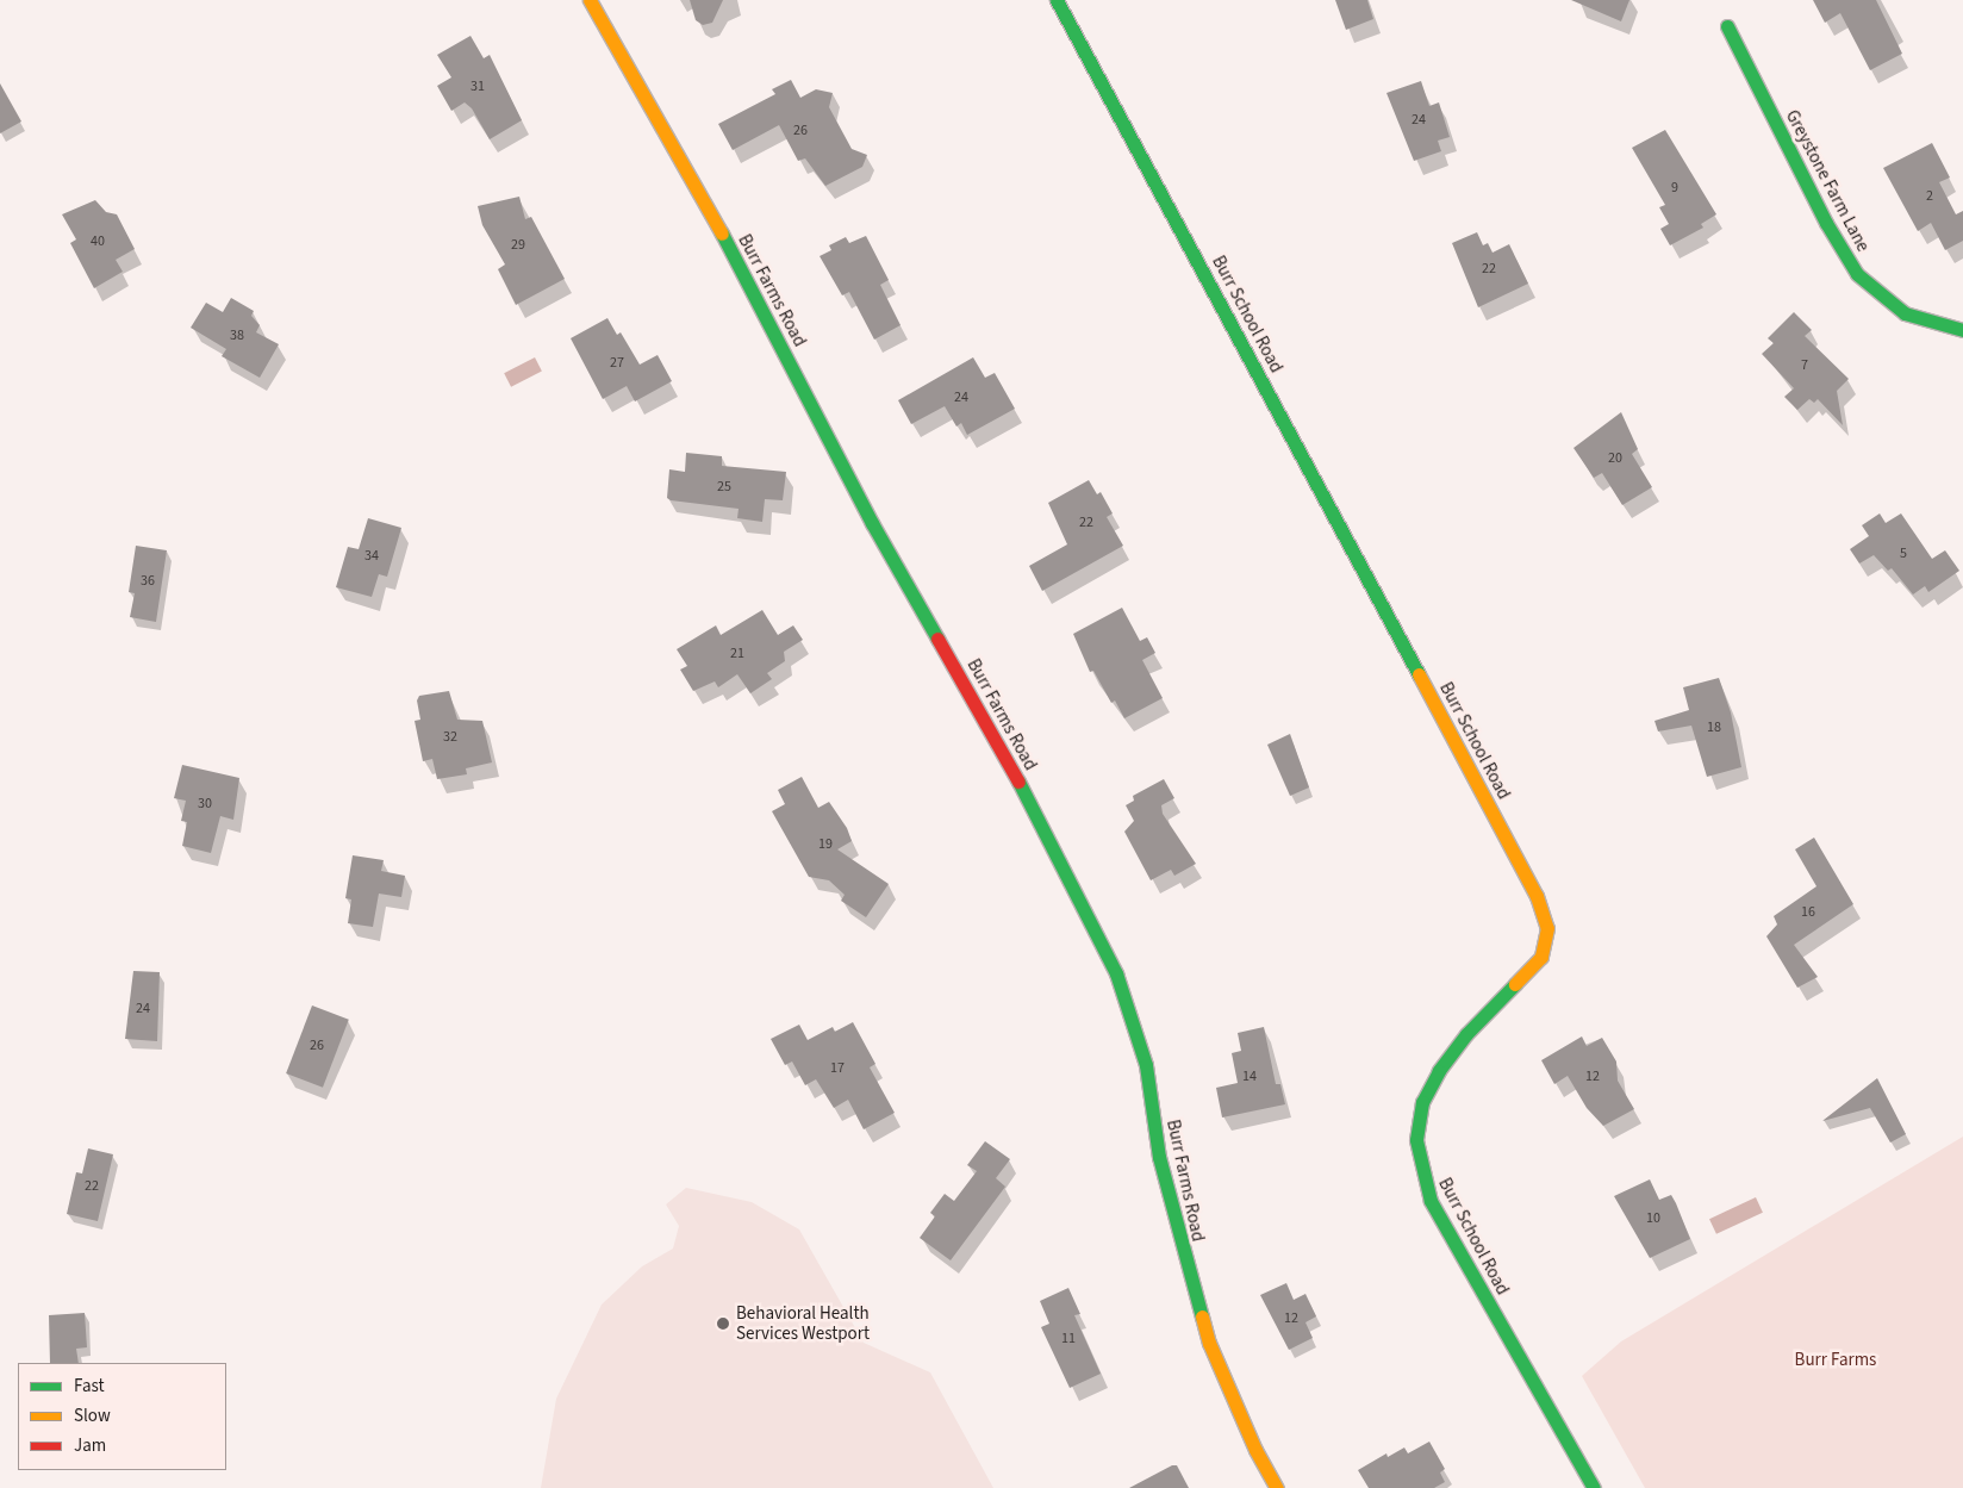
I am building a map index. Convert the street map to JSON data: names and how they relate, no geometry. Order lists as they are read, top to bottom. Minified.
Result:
{"streets":{"street":["Greystone Farm Lane","Burr Farms Road","Burr School Road"]},"parks":["Burr Farms"],"places":["Behavioral Health Services Westport"],"house_numbers":["31","24","26","9","2","40","29","22","38","27","7","24","20","25","22","5","34","36","21","18","32","30","19","16","24","26","17","14","12","22","10","12","11"],"legend":["Fast","Slow","Jam"]}
